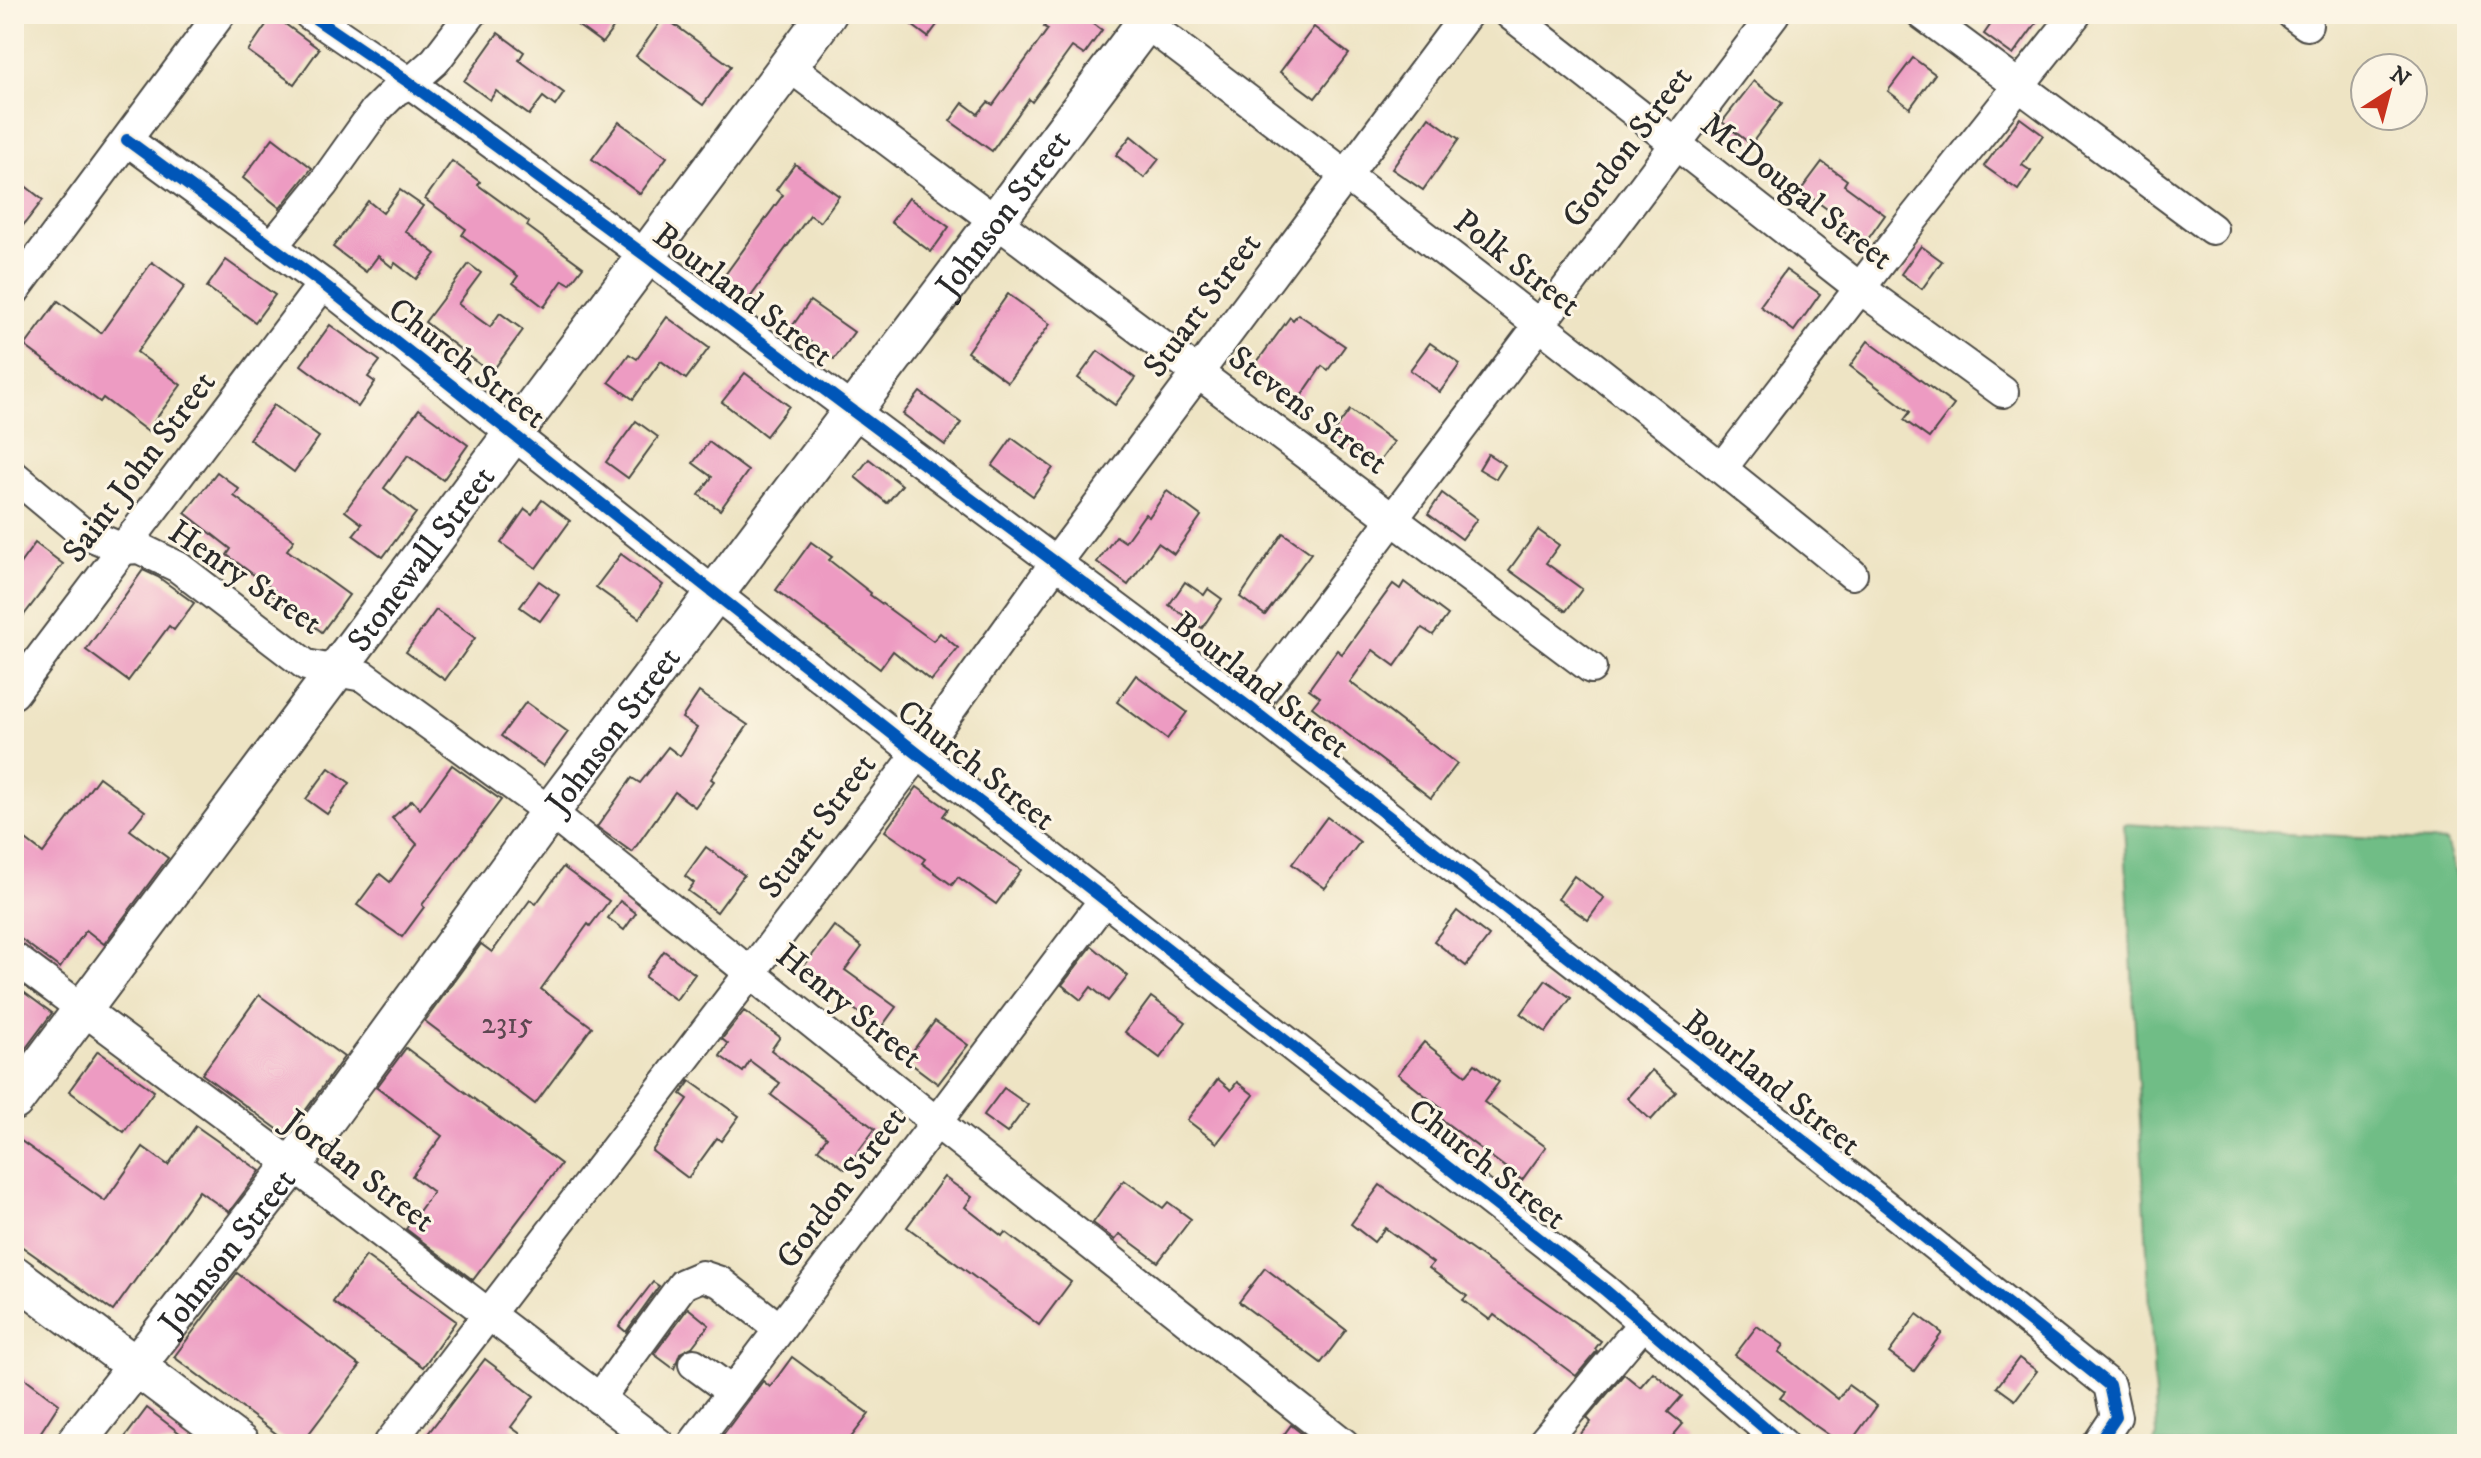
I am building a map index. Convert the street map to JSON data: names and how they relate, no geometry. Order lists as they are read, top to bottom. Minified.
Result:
{"streets":{"main road":["Johnson Street","Stonewall Street"],"street":["Gordon Street","McDougal Street","Polk Street","Bourland Street","Stuart Street","Church Street","Stevens Street","Saint John Street","Henry Street","Jordan Street"]},"crossings":[["Gordon Street","McDougal Street"],["Gordon Street","Polk Street"],["Gordon Street","Bourland Street"],["Gordon Street","Church Street"],["Gordon Street","Stevens Street"],["Gordon Street","Henry Street"],["Johnson Street","Polk Street"],["Johnson Street","Bourland Street"],["Johnson Street","Church Street"],["Johnson Street","Stevens Street"],["Johnson Street","Henry Street"],["Johnson Street","Jordan Street"],["Polk Street","Stuart Street"],["Bourland Street","Stuart Street"],["Bourland Street","Stonewall Street"],["Stuart Street","Church Street"],["Stuart Street","Stevens Street"],["Stuart Street","Henry Street"],["Stuart Street","Jordan Street"],["Church Street","Saint John Street"],["Church Street","Stonewall Street"],["Stevens Street","Stonewall Street"],["Saint John Street","Henry Street"],["Stonewall Street","Henry Street"],["Stonewall Street","Jordan Street"]],"house_numbers":["2315"],"north":"top right"}
